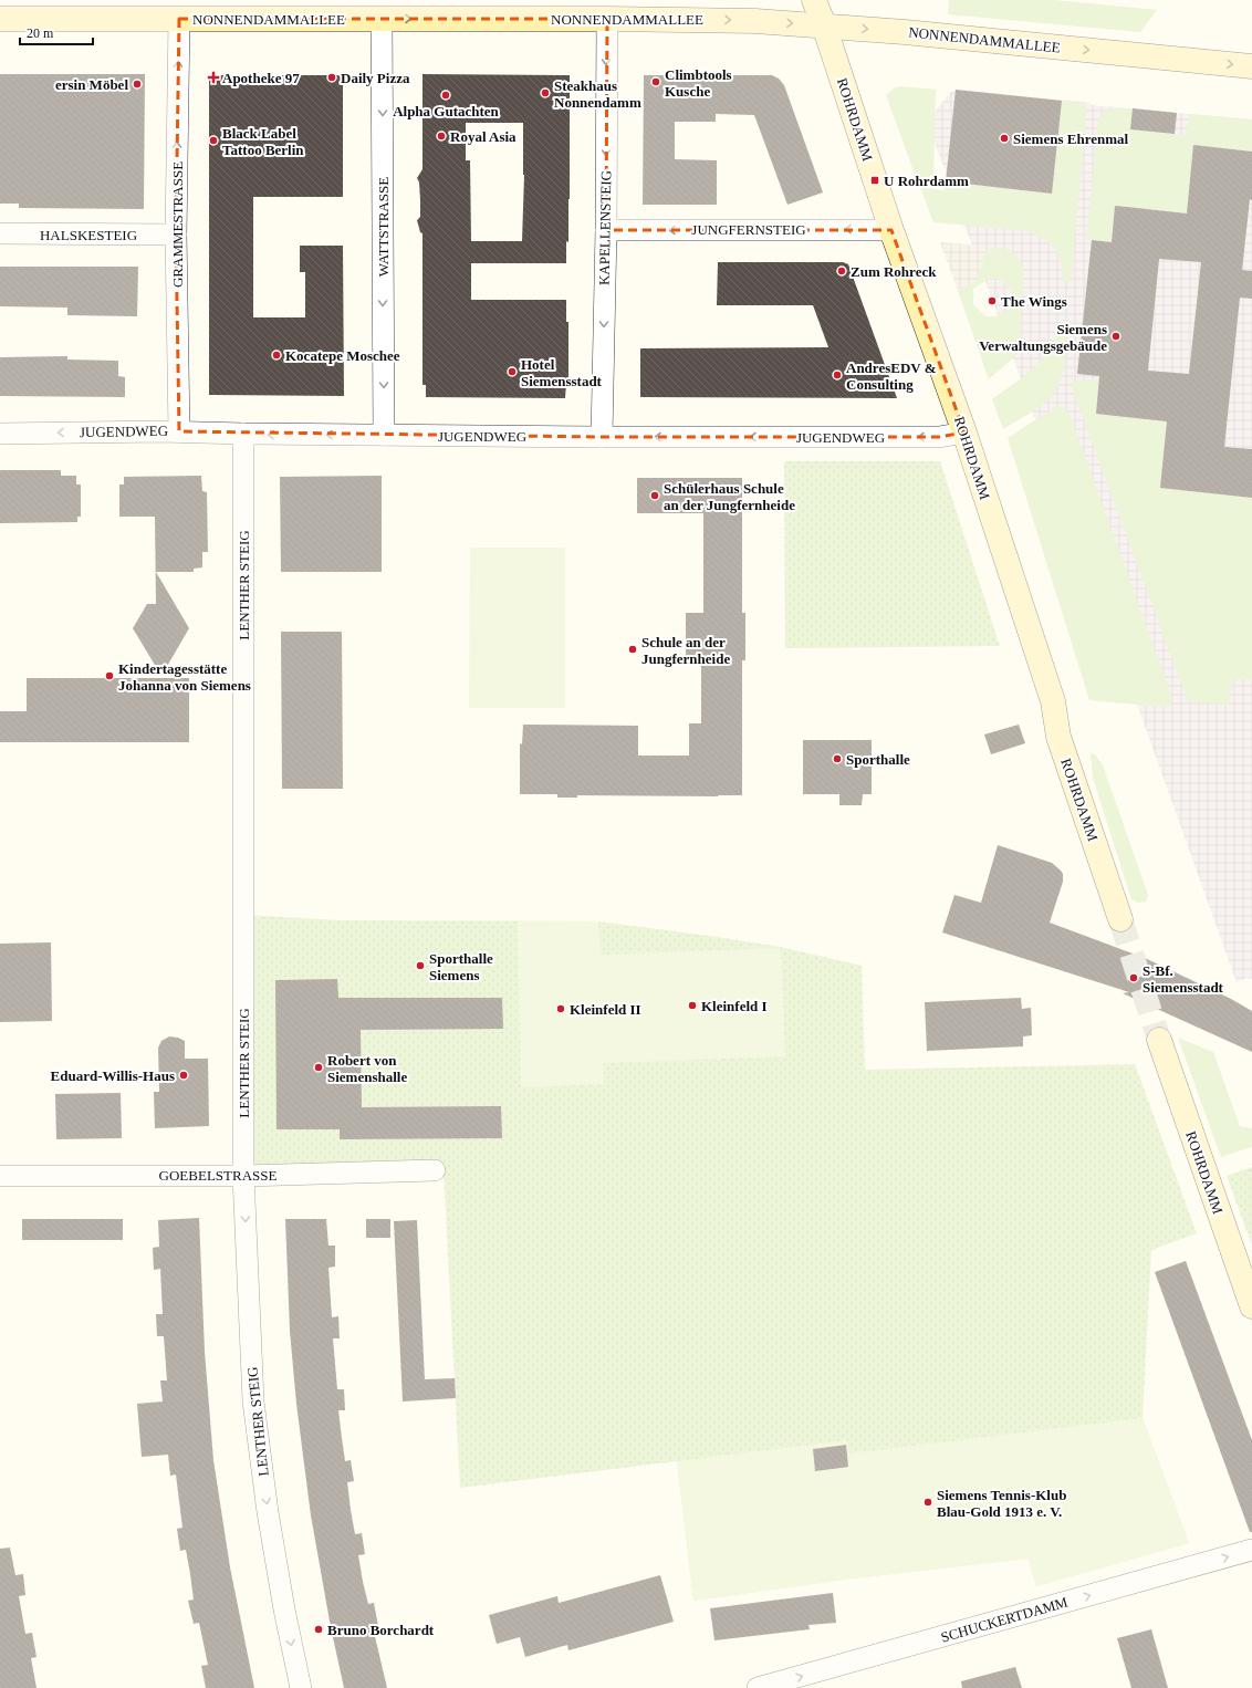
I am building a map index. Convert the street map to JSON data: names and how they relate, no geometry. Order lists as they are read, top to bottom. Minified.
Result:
{"streets":{"main road":["NONNENDAMMALLEE","ROHRDAMM"],"street":["GRAMMESTRASSE","WATTSTRASSE","KAPELLENSTEIG","JUNGFERNSTEIG","HALSKESTEIG","JUGENDWEG","LENTHER STEIG","GOEBELSTRASSE","SCHUCKERTDAMM"]},"crossings":[["NONNENDAMMALLEE","ROHRDAMM"],["NONNENDAMMALLEE","GRAMMESTRASSE"],["NONNENDAMMALLEE","WATTSTRASSE"],["NONNENDAMMALLEE","KAPELLENSTEIG"],["ROHRDAMM","JUNGFERNSTEIG"],["ROHRDAMM","JUGENDWEG"],["GRAMMESTRASSE","HALSKESTEIG"],["GRAMMESTRASSE","JUGENDWEG"],["WATTSTRASSE","JUGENDWEG"],["KAPELLENSTEIG","JUNGFERNSTEIG"],["KAPELLENSTEIG","JUGENDWEG"],["JUGENDWEG","LENTHER STEIG"],["LENTHER STEIG","GOEBELSTRASSE"]],"one_way":["NONNENDAMMALLEE","GRAMMESTRASSE","WATTSTRASSE","KAPELLENSTEIG","JUNGFERNSTEIG","JUGENDWEG","LENTHER STEIG","SCHUCKERTDAMM"],"places":{"health":["Apotheke 97"],"other":["Daily Pizza","Climbtools Kusche","ersin Möbel","Steakhaus Nonnendamm","Alpha Gutachten","Royal Asia","Siemens Ehrenmal","Black Label Tattoo Berlin","Zum Rohreck","The Wings","Siemens Verwaltungsgebäude","Kocatepe Moschee","Hotel Siemensstadt","AndresEDV & Consulting","Schülerhaus Schule an der Jungfernheide","Schule an der Jungfernheide","Kindertagesstätte Johanna von Siemens","Sporthalle","Sporthalle Siemens","S-Bf. Siemensstadt","Kleinfeld I","Kleinfeld II","Robert von Siemenshalle","Eduard-Willis-Haus","Siemens Tennis-Klub Blau-Gold 1913 e. V.","Bruno Borchardt"],"transit":["U Rohrdamm"]},"scale_bar":"20 m"}
